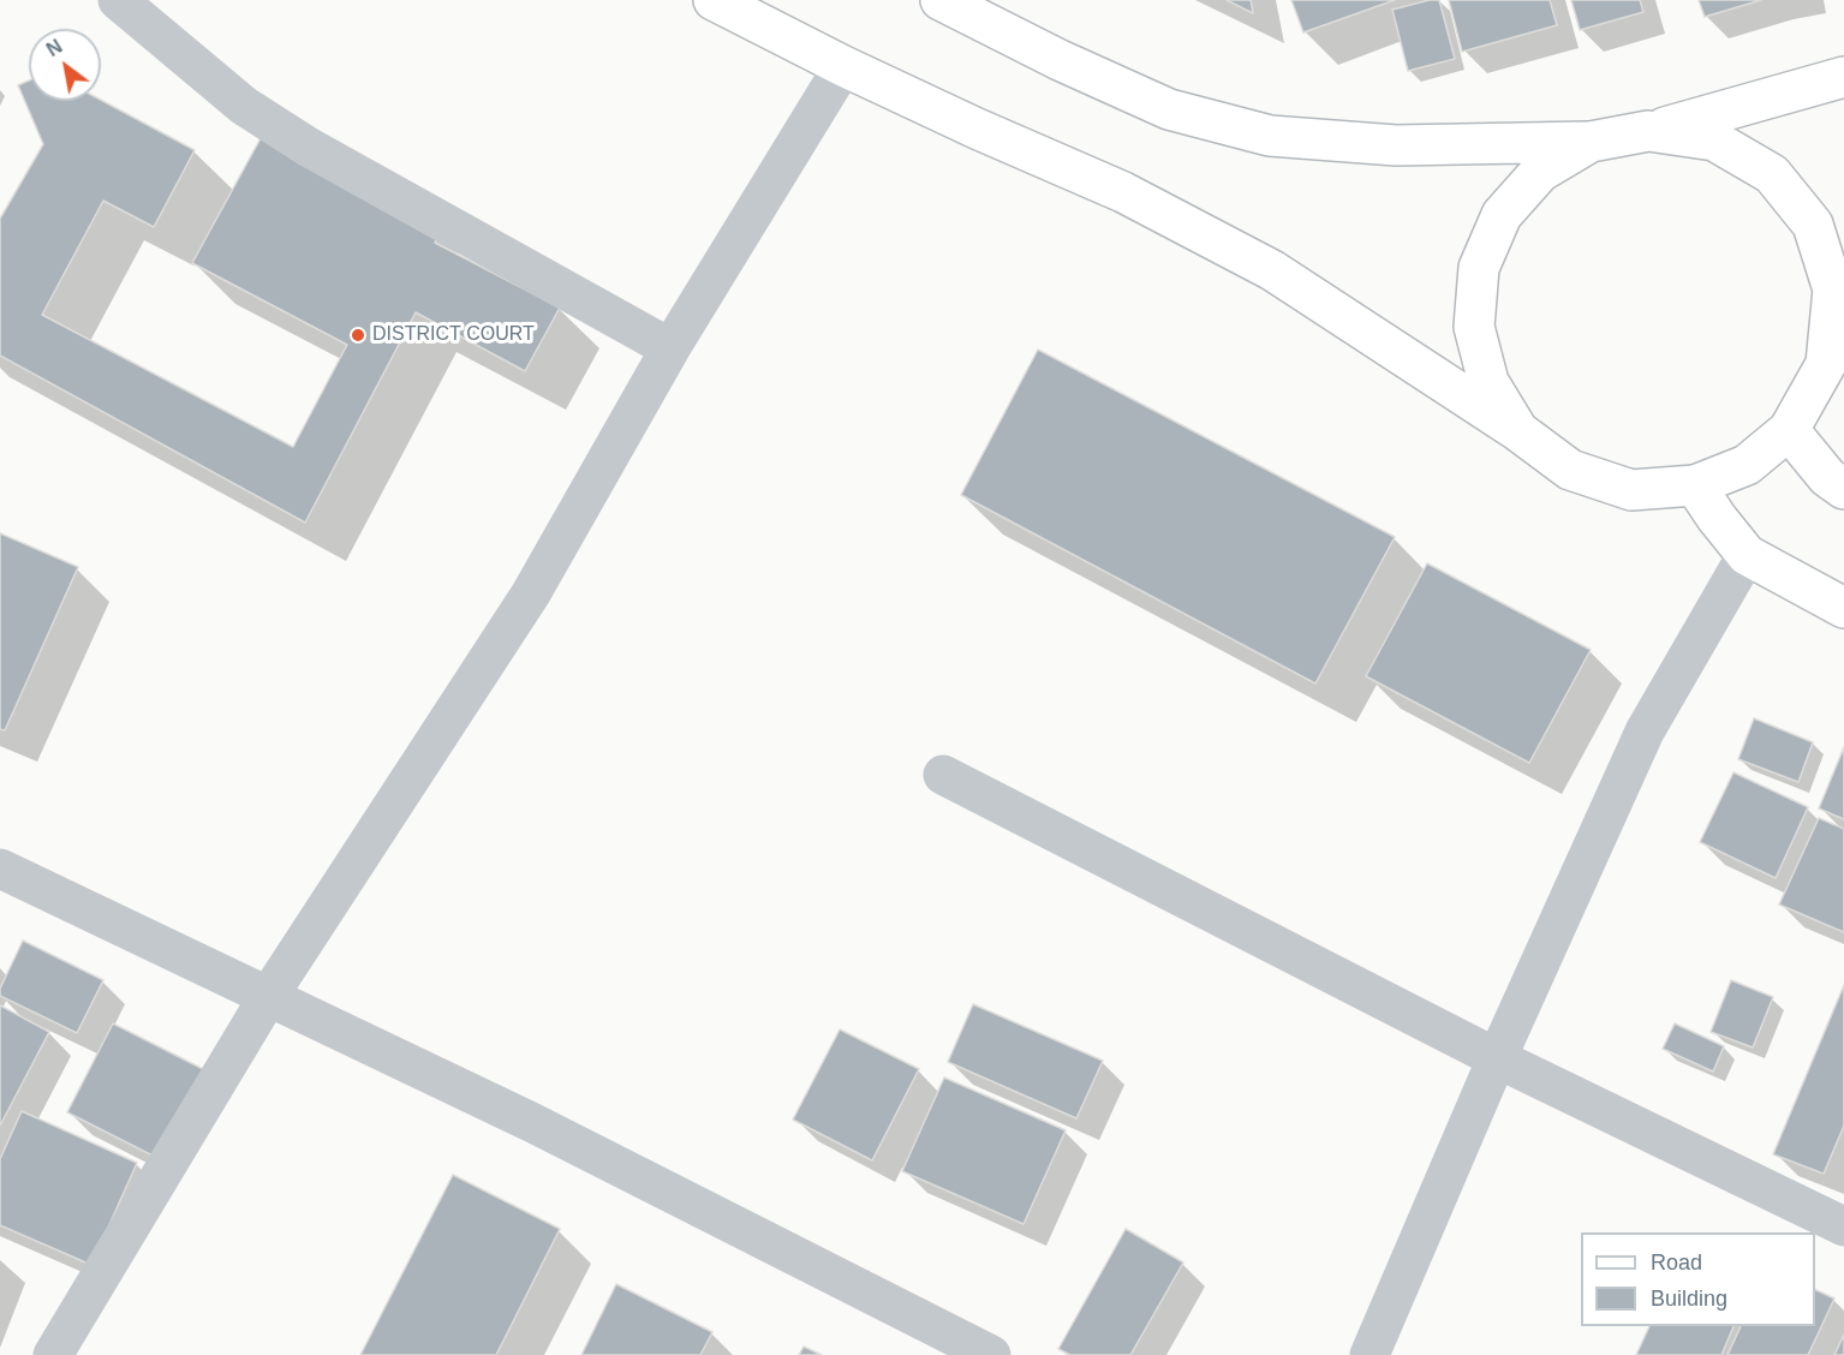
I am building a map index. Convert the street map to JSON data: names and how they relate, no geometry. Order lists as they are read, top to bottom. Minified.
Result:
{"places":["DISTRICT COURT"],"legend":["Road","Building"],"north":"top left"}
